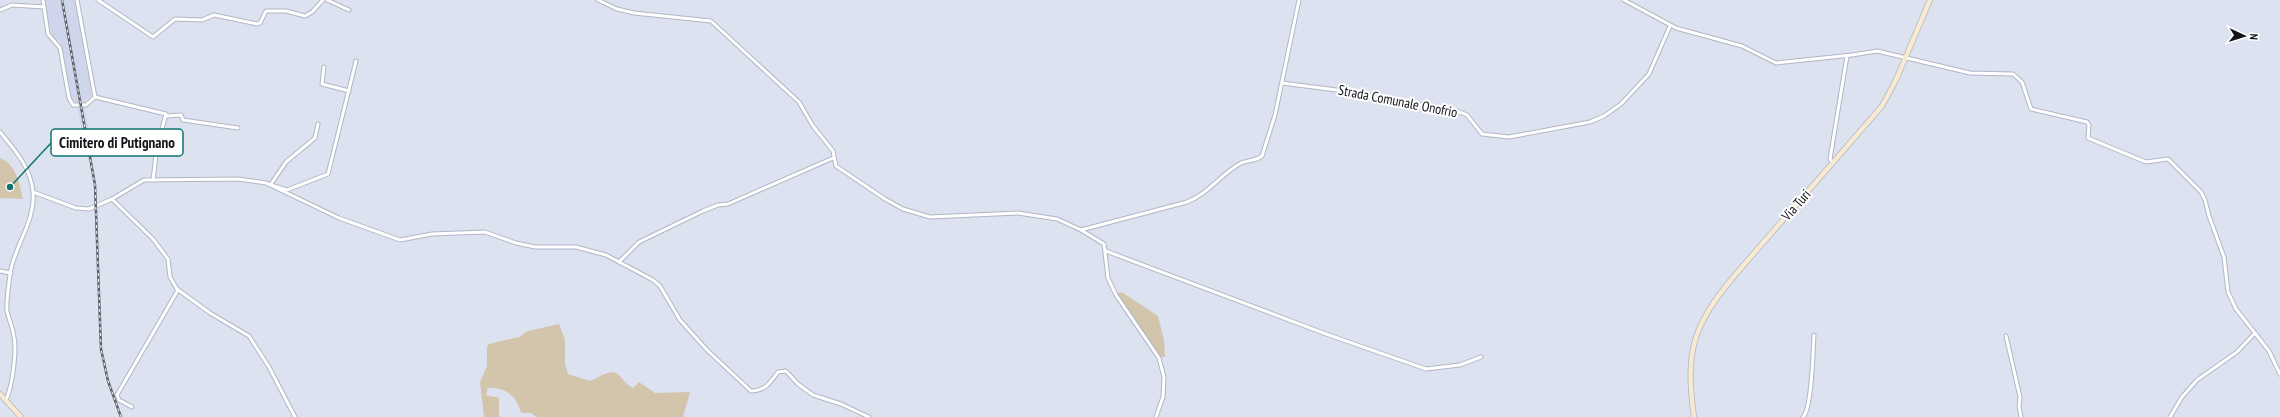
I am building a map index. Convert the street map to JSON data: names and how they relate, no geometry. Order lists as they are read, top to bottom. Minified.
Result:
{"streets":{"main road":["Via Turi"],"street":["Strada Comunale Onofrio"]},"places":["Cimitero di Putignano"],"north":"right"}
